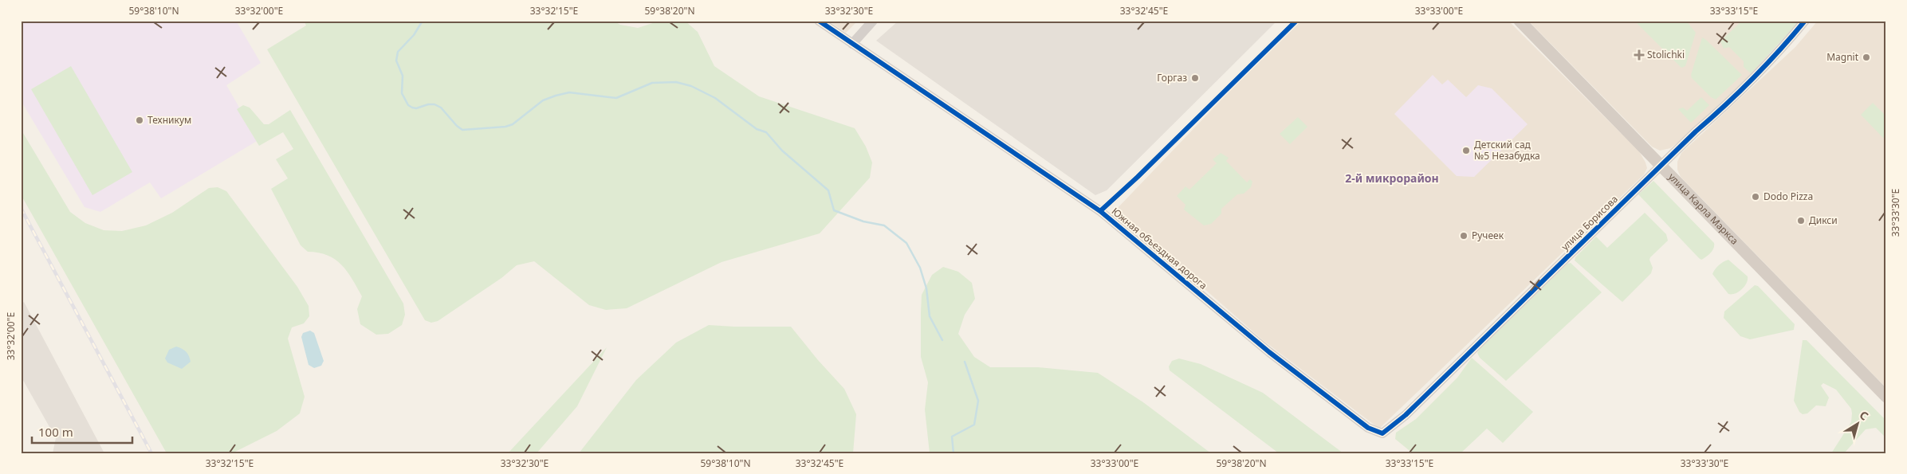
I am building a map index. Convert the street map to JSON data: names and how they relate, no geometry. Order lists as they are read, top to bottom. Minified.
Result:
{"streets":{"main road":["улица Карла Маркса"],"street":["улица Борисова","Южная объездная дорога"]},"crossings":[["улица Карла Маркса","улица Борисова"],["улица Борисова","Южная объездная дорога"]],"districts":["2-й микрорайон"],"places":{"health":["Stolichki"],"other":["Magnit","Горгаз","Техникум","Детский сад №5 Незабудка","Dodo Pizza","Дикси","Ручеек"]},"scale_bar":"100 m","north":"top right","coordinates":["59°38'10\"N","33°32'00\"E","33°32'15\"E","59°38'20\"N","33°32'30\"E","33°32'45\"E","33°33'00\"E","33°33'15\"E","33°33'30\"E"]}
